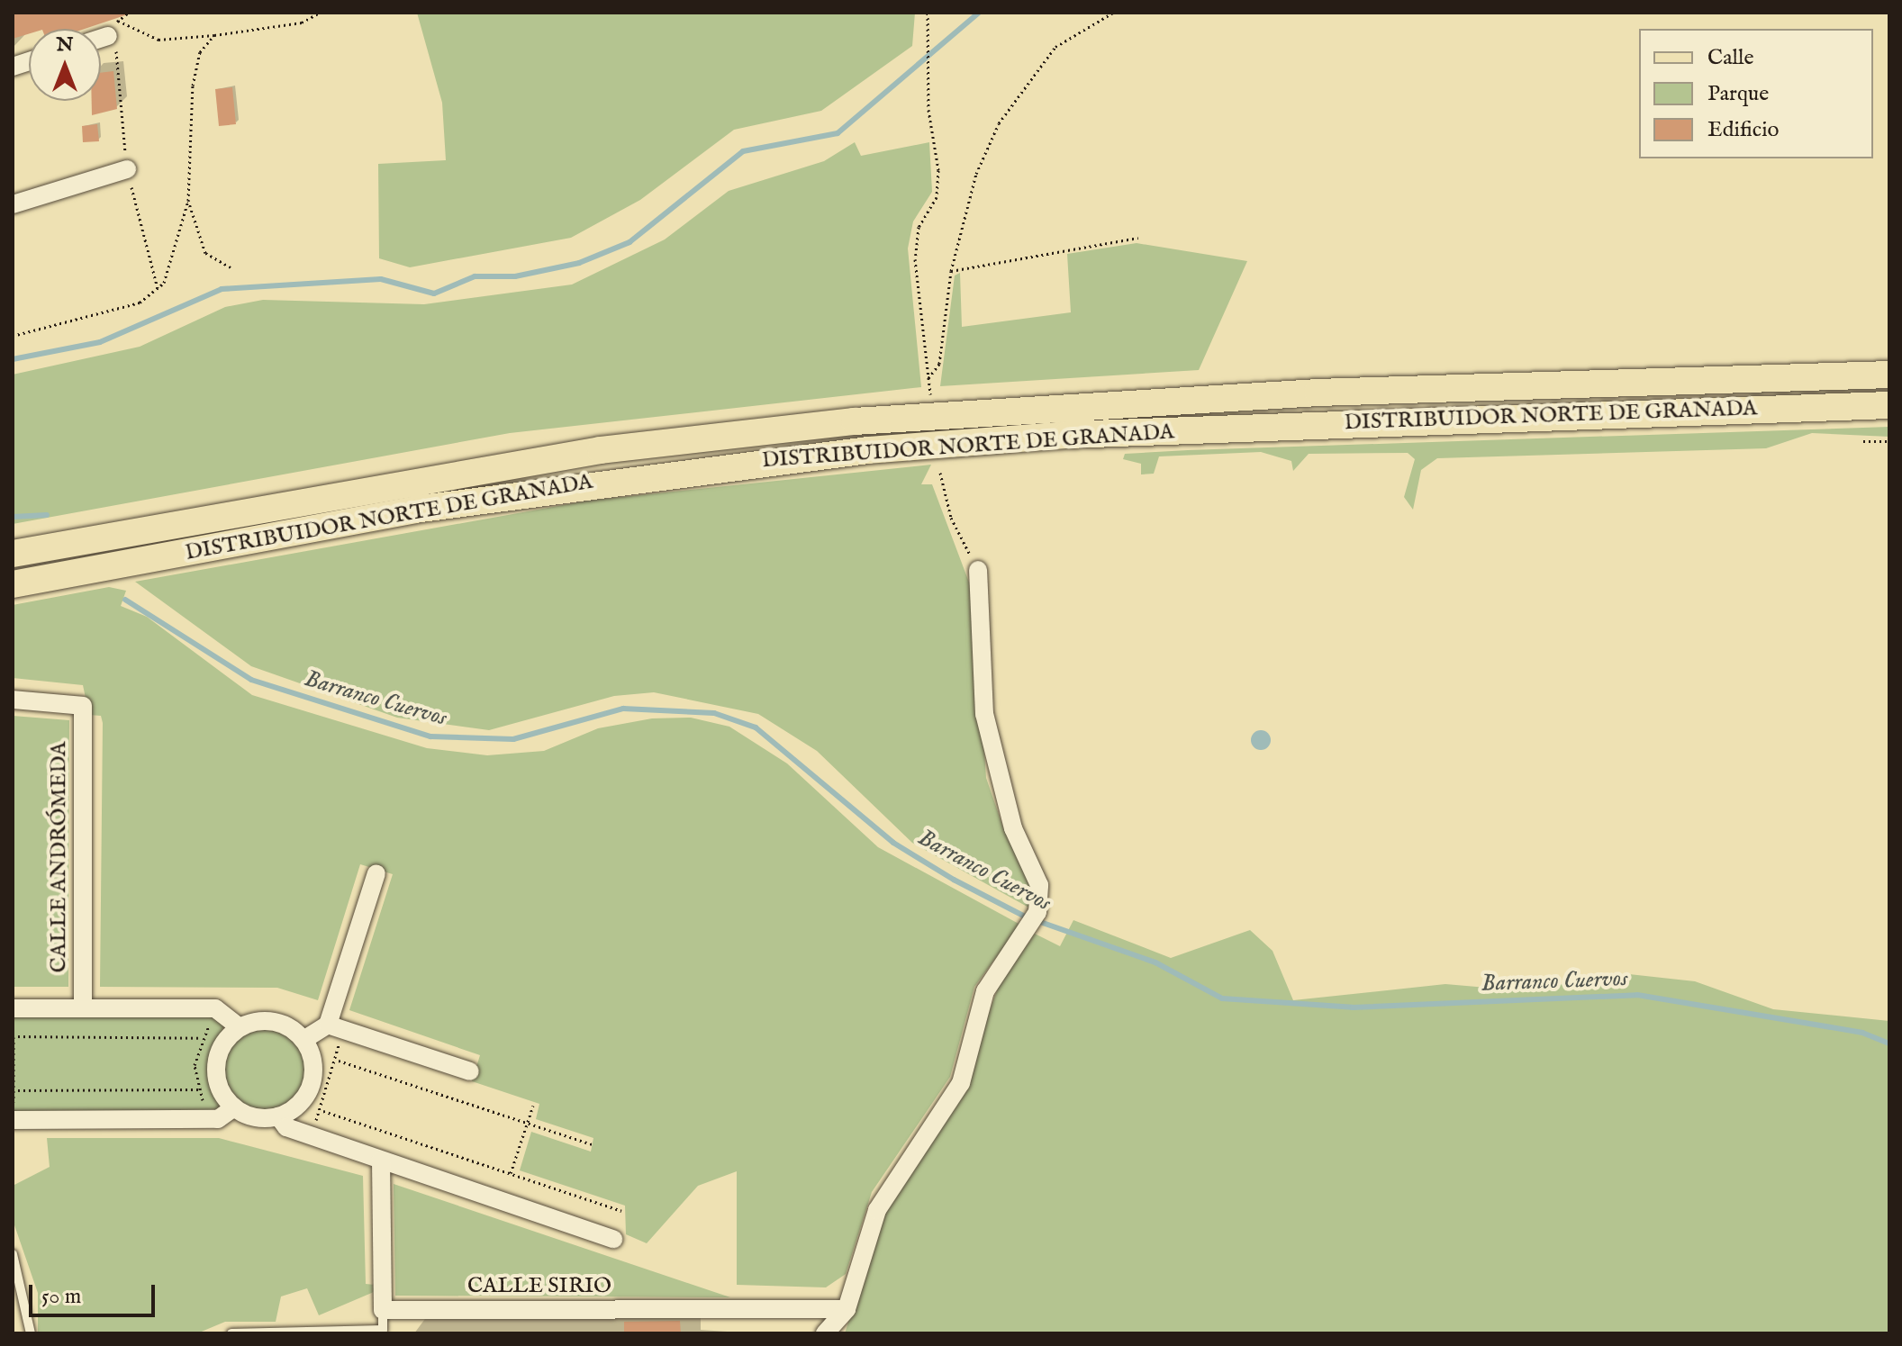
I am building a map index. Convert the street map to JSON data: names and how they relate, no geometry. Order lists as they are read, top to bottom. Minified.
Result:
{"streets":{"main road":["DISTRIBUIDOR NORTE DE GRANADA"],"street":["CALLE ANDRÓMEDA","CALLE SIRIO"]},"water":["Barranco Cuervos"],"legend":["Calle","Parque","Edificio"],"scale_bar":"50 m","north":"top"}
